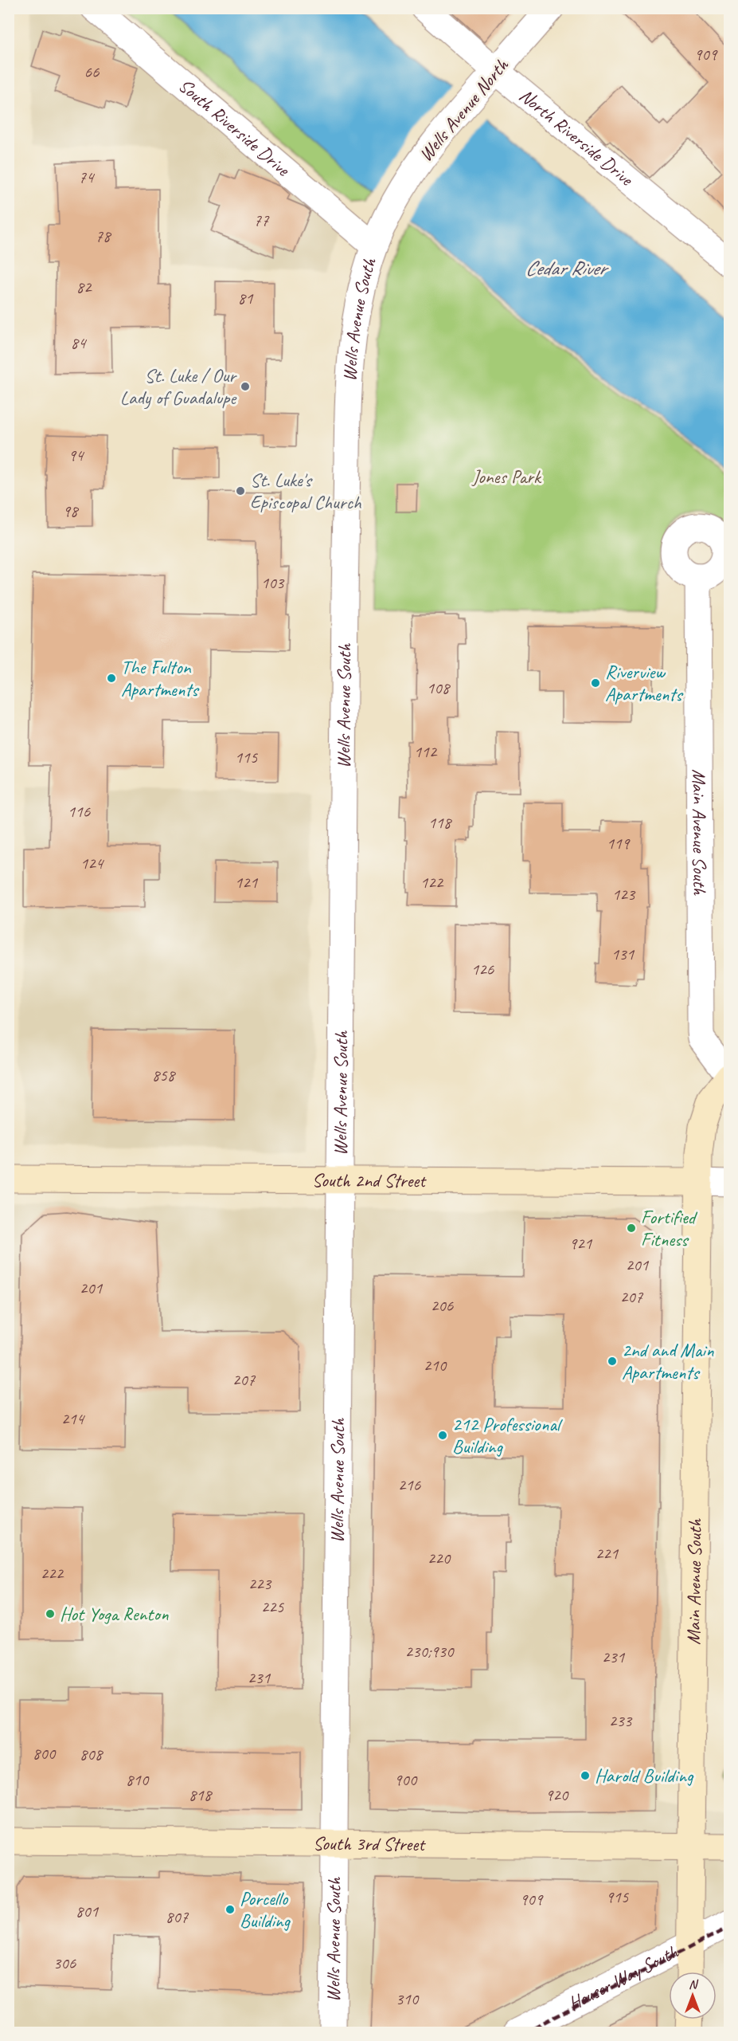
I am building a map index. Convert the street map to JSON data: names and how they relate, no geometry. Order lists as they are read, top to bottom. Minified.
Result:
{"streets":{"main road":["Main Avenue South","South 2nd Street","South 3rd Street"],"street":["Wells Avenue North","South Riverside Drive","North Riverside Drive","Wells Avenue South","Houser Way South"]},"crossings":[["Wells Avenue North","North Riverside Drive"],["Wells Avenue North","Wells Avenue South"],["South Riverside Drive","Wells Avenue South"],["Wells Avenue South","South 2nd Street"],["Wells Avenue South","South 3rd Street"],["Main Avenue South","South 2nd Street"],["Main Avenue South","South 3rd Street"],["Main Avenue South","Houser Way South"]],"water":["Cedar River"],"parks":["Jones Park"],"places":["St. Luke / Our Lady of Guadalupe","St. Luke's Episcopal Church","The Fulton Apartments","Riverview Apartments","Fortified Fitness","2nd and Main Apartments","212 Professional Building","Hot Yoga Renton","Harold Building","Porcello Building"],"house_numbers":["909","66","74","77","78","82","81","84","94","98","103","108","112","115","116","118","119","124","121","122","123","131","126","858","921","201","201","207","206","210","207","214","216","221","220","222","223","225","230;930","231","231","233","800","808","810","900","818","920","915","909","801","807","306","310"],"north":"top"}
